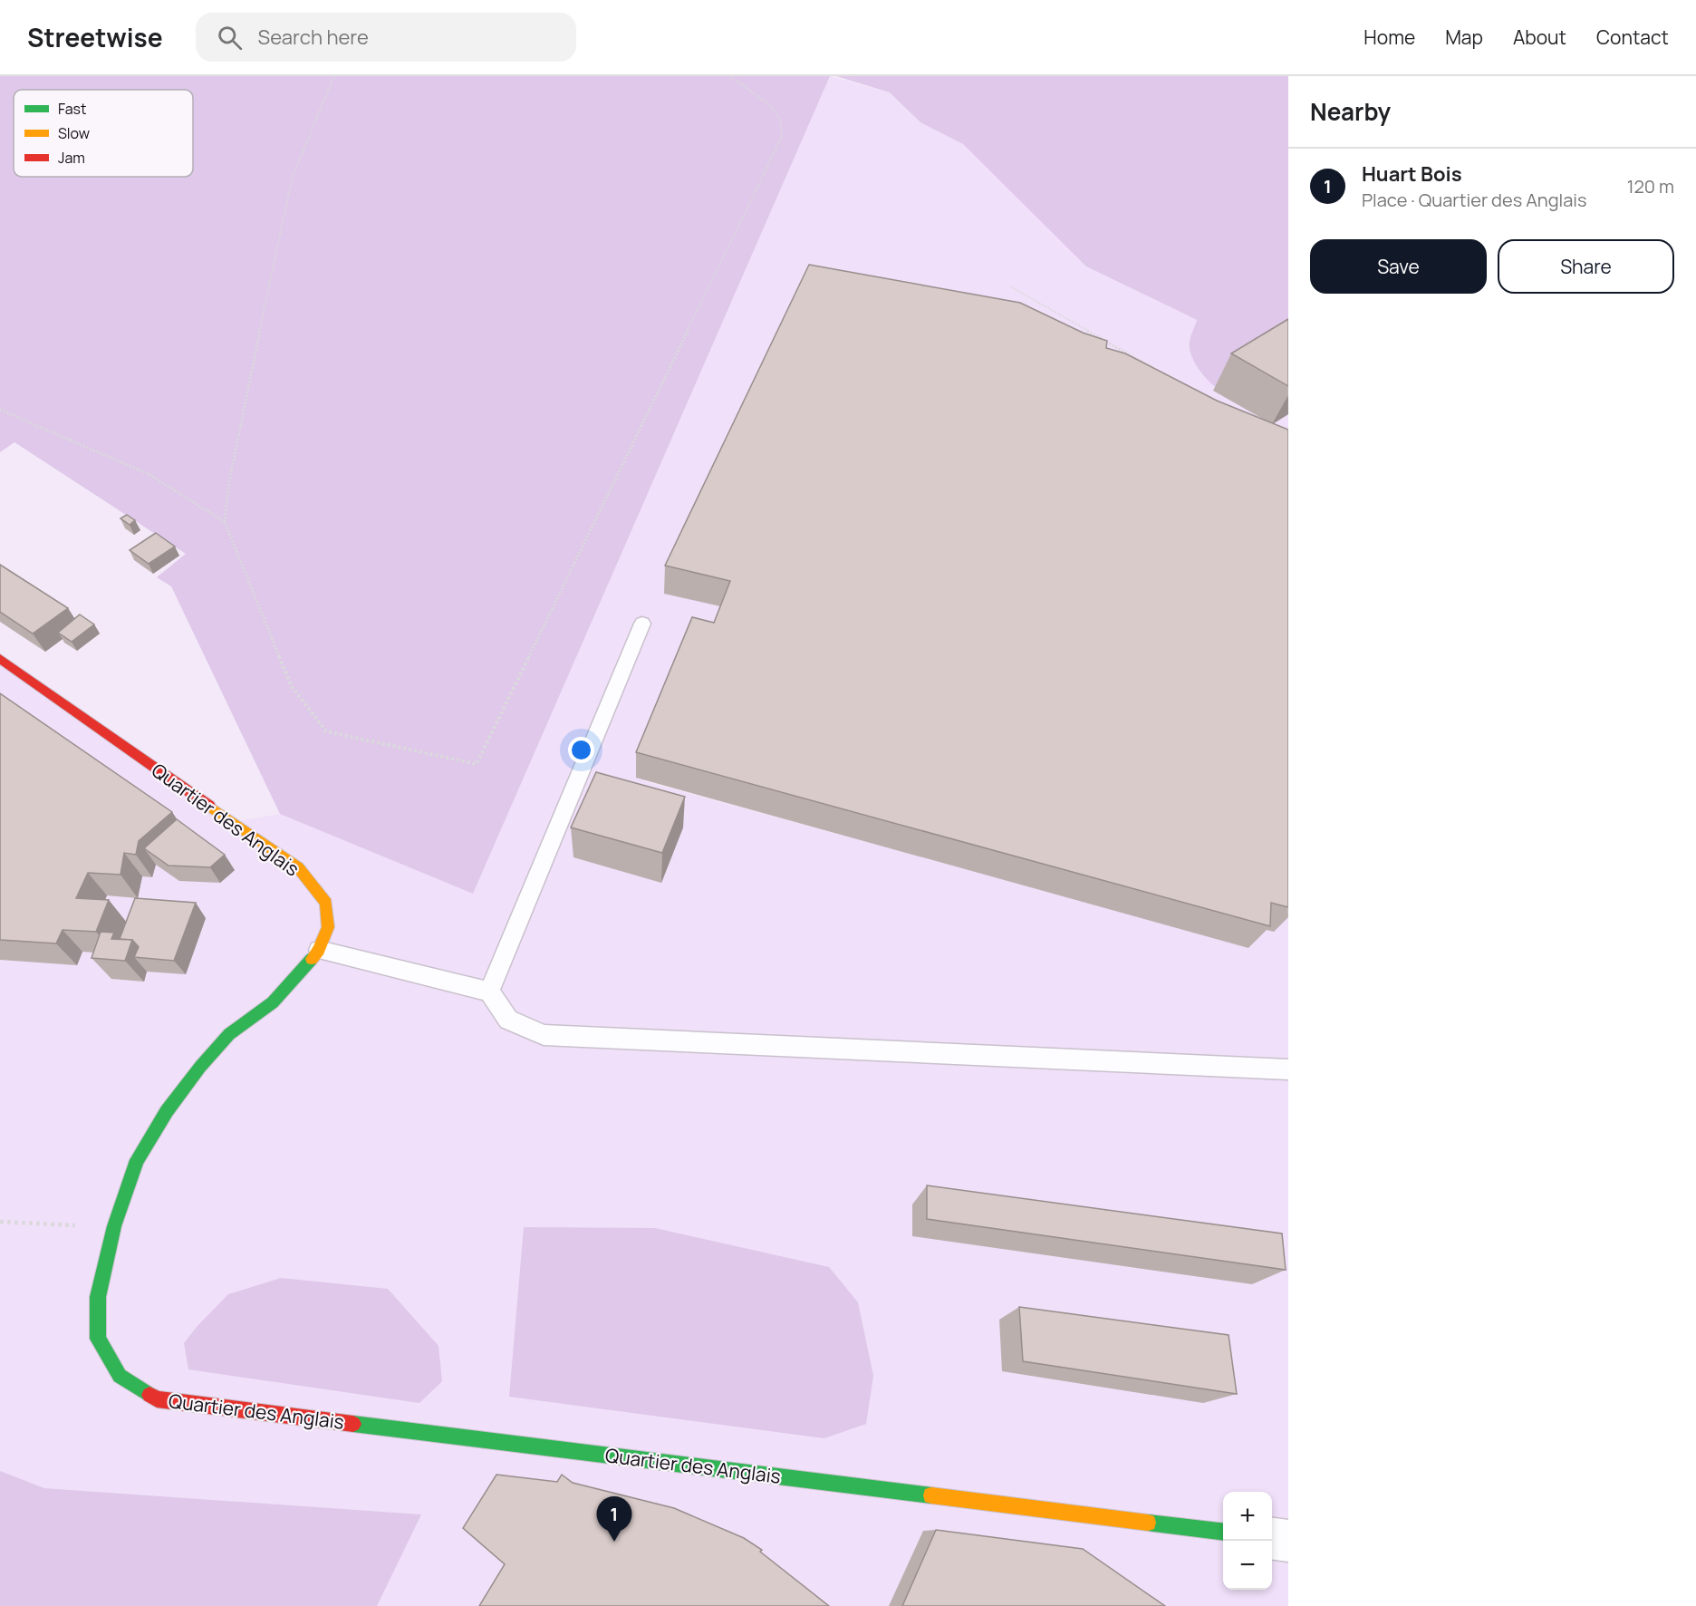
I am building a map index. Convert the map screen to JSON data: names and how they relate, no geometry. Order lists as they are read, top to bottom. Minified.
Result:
{"streets":{"street":["Quartier des Anglais"]},"legend":["Fast","Slow","Jam"],"page":{"header":"Streetwise","search":"Search here","nav":["Home","Map","About","Contact"],"heading":"Nearby","list":[{"mark":"1","name":"Huart Bois","note":"Place · Quartier des Anglais","value":"120 m"}],"buttons":["Save","Share"],"map_buttons":["+","−"],"pins":"1"}}
